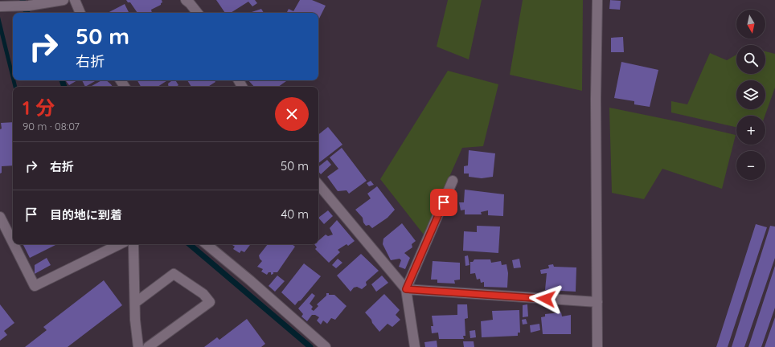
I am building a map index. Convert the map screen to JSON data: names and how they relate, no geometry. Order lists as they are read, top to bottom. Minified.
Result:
{"north":"bottom","page":{"map_buttons":["+","−"],"turn":["50 m","右折"],"heading":["1 分","90 m · 08:07"],"list":[{"name":"右折","value":"50 m"},{"name":"目的地に到着","value":"40 m"}]}}
